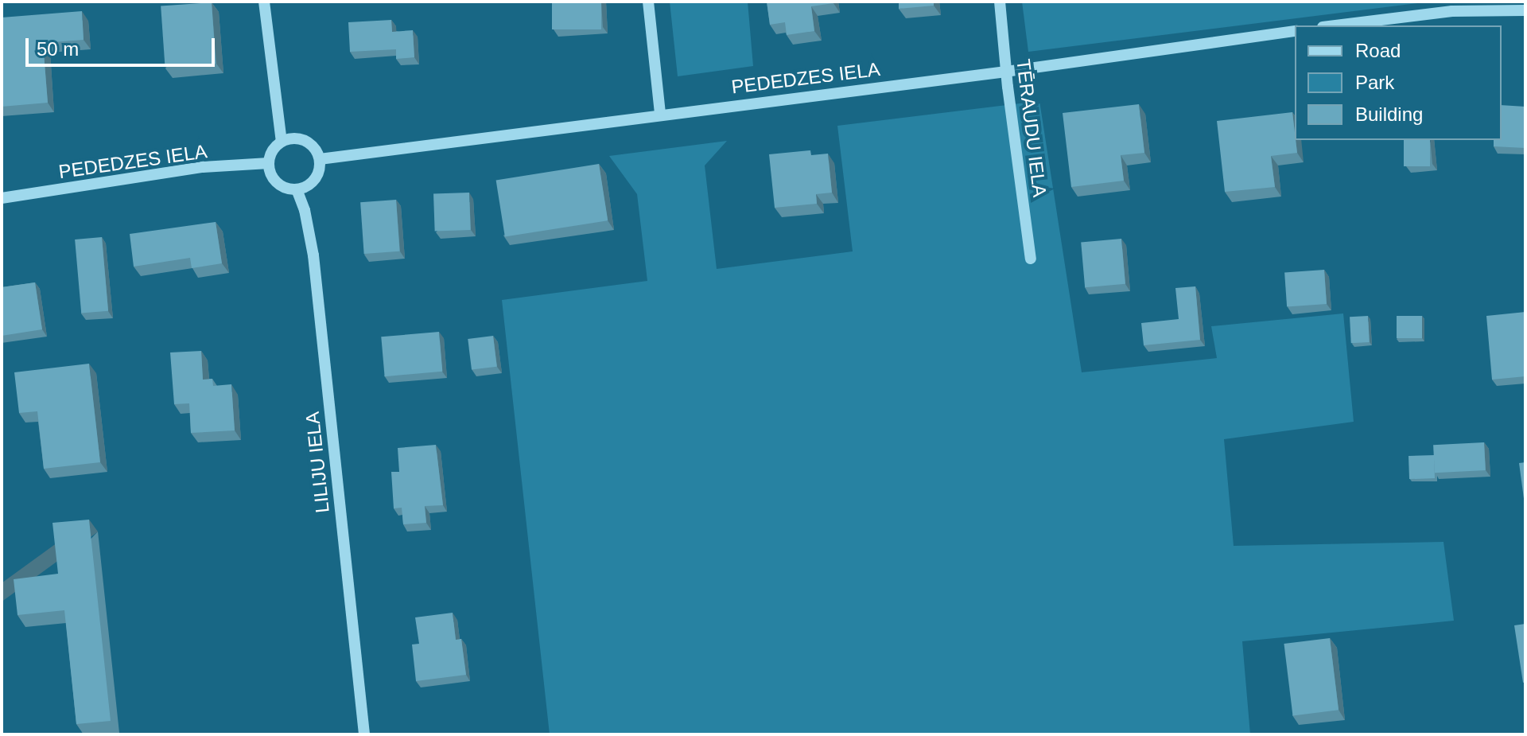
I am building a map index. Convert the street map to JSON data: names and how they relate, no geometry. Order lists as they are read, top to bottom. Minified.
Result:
{"streets":{"street":["PEDEDZES IELA","TĒRAUDU IELA","LILIJU IELA"]},"crossings":[["PEDEDZES IELA","TĒRAUDU IELA"],["PEDEDZES IELA","LILIJU IELA"]],"legend":["Road","Park","Building"],"scale_bar":"50 m"}
